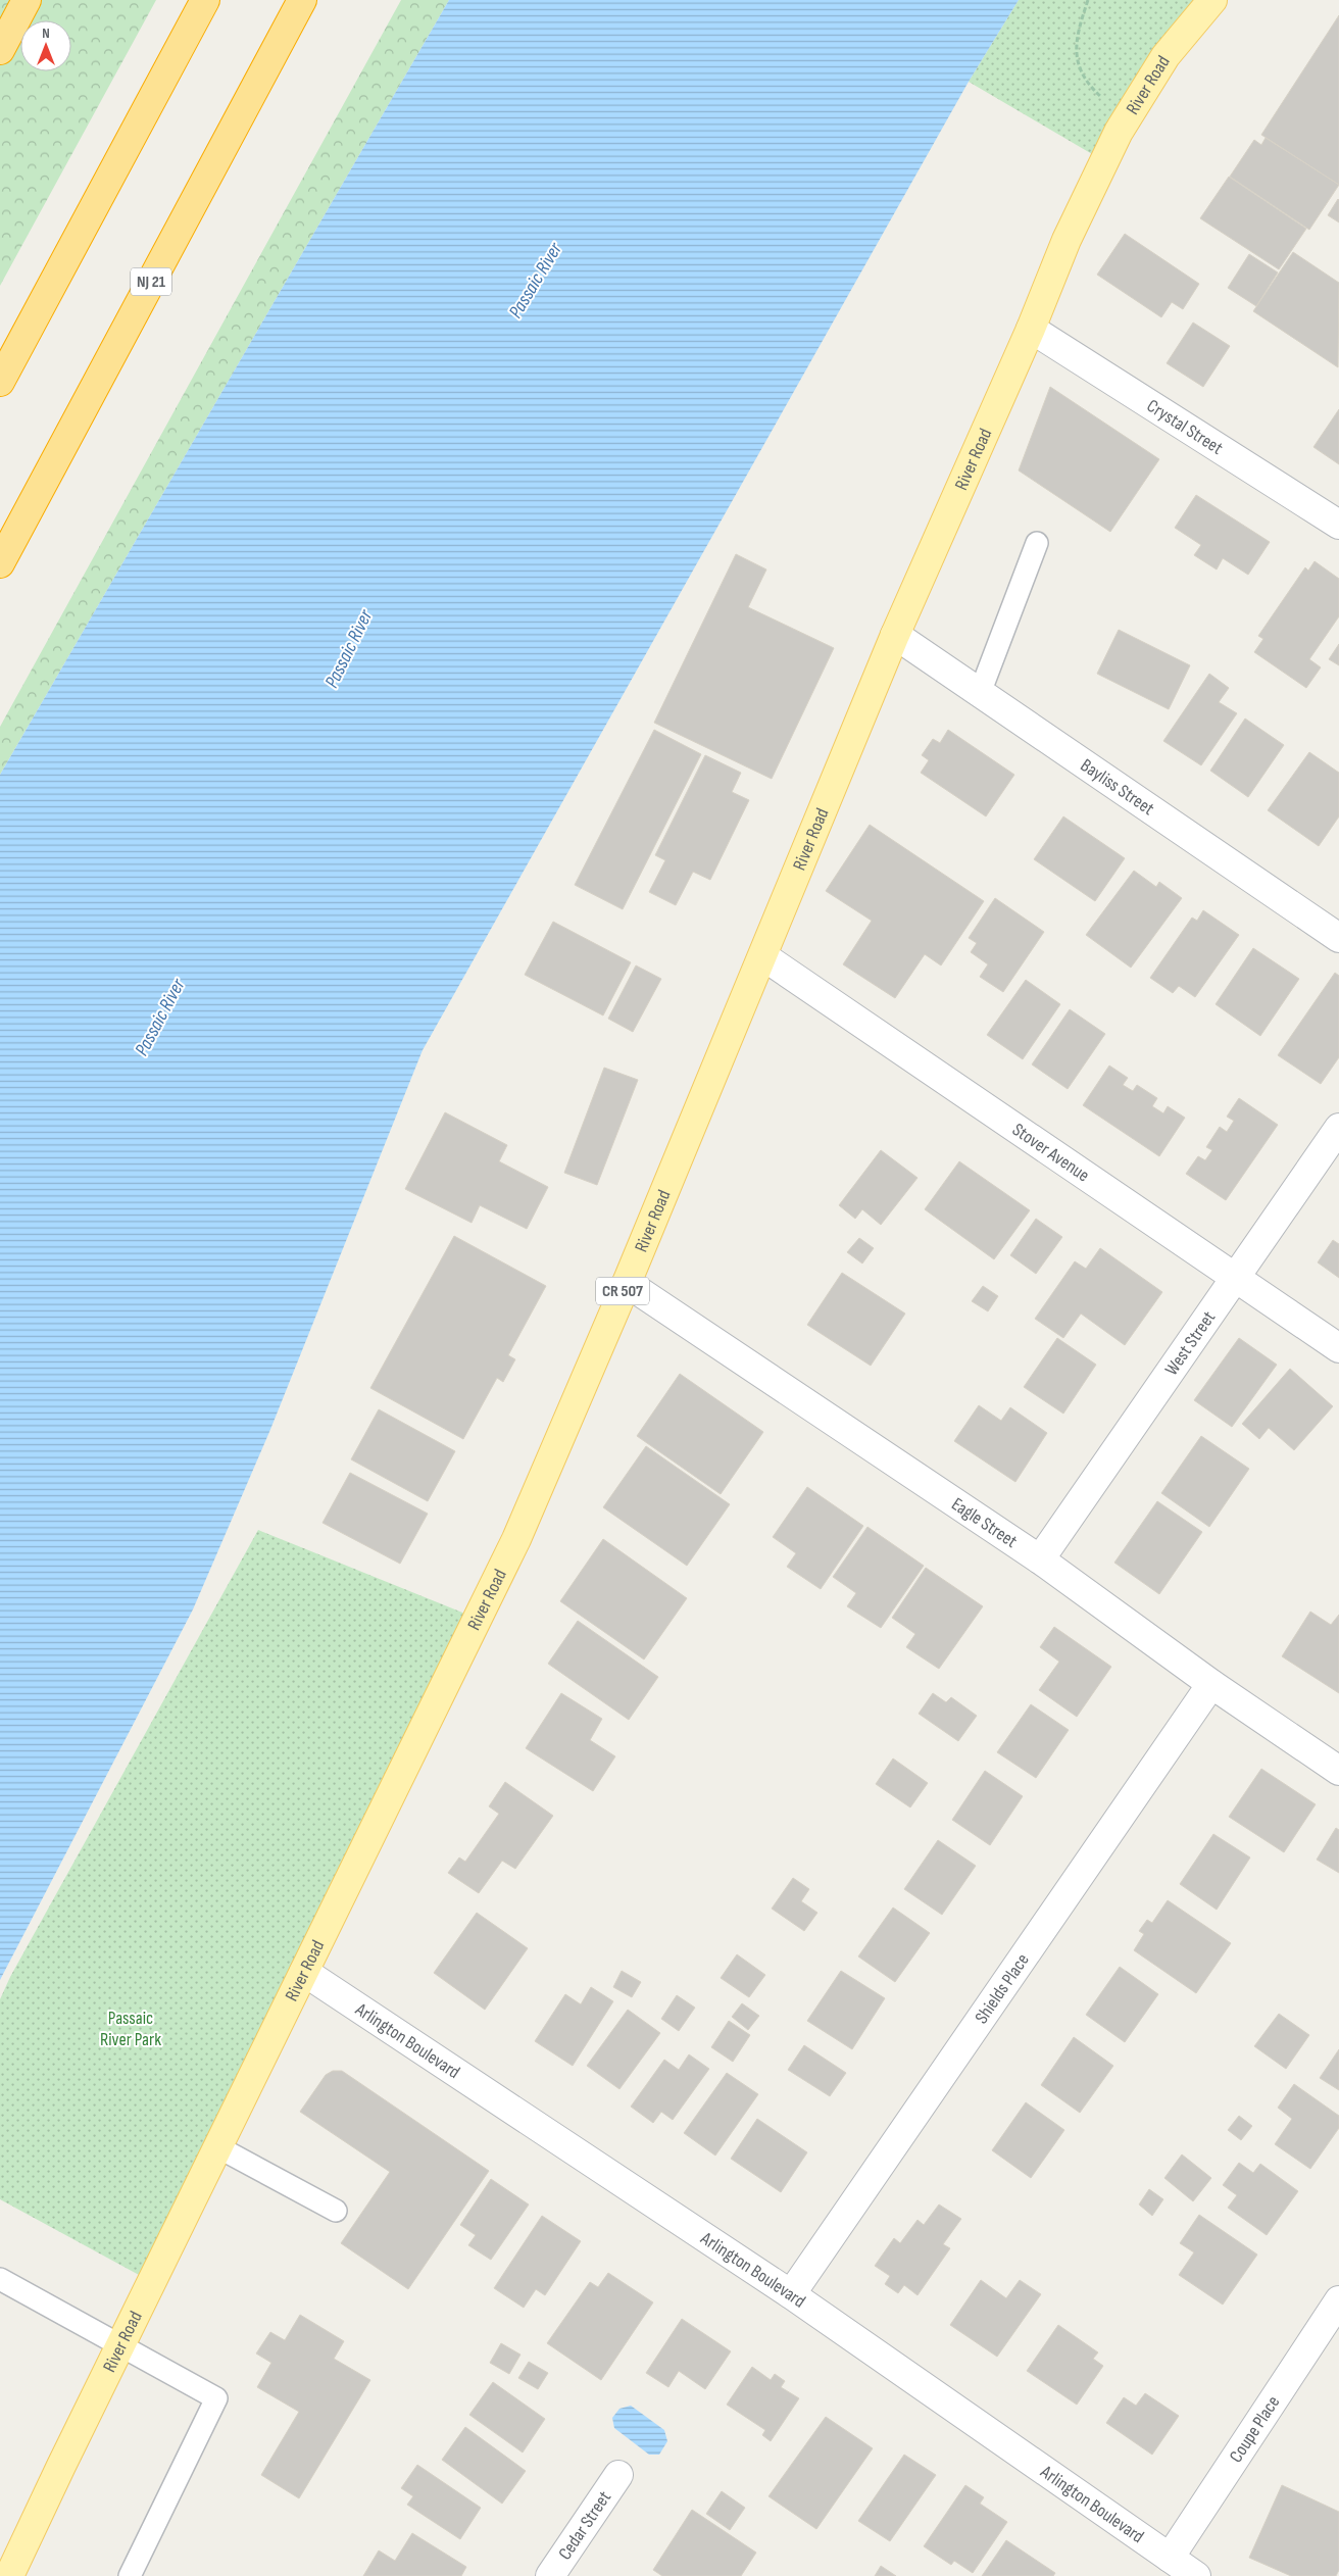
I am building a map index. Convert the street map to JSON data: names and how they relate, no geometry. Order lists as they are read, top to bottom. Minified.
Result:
{"streets":{"highway":["NJ 21"],"main road":["River Road","CR 507"],"street":["Crystal Street","Bayliss Street","Stover Avenue","West Street","Eagle Street","Shields Place","Arlington Boulevard","Coupe Place","Cedar Street"]},"crossings":[["River Road","Crystal Street"],["River Road","Bayliss Street"],["River Road","Stover Avenue"],["River Road","Eagle Street"],["River Road","Arlington Boulevard"],["Stover Avenue","West Street"],["West Street","Eagle Street"],["Eagle Street","Shields Place"],["Shields Place","Arlington Boulevard"],["Arlington Boulevard","Coupe Place"]],"water":["Passaic River"],"parks":["Passaic River Park"],"north":"top"}
